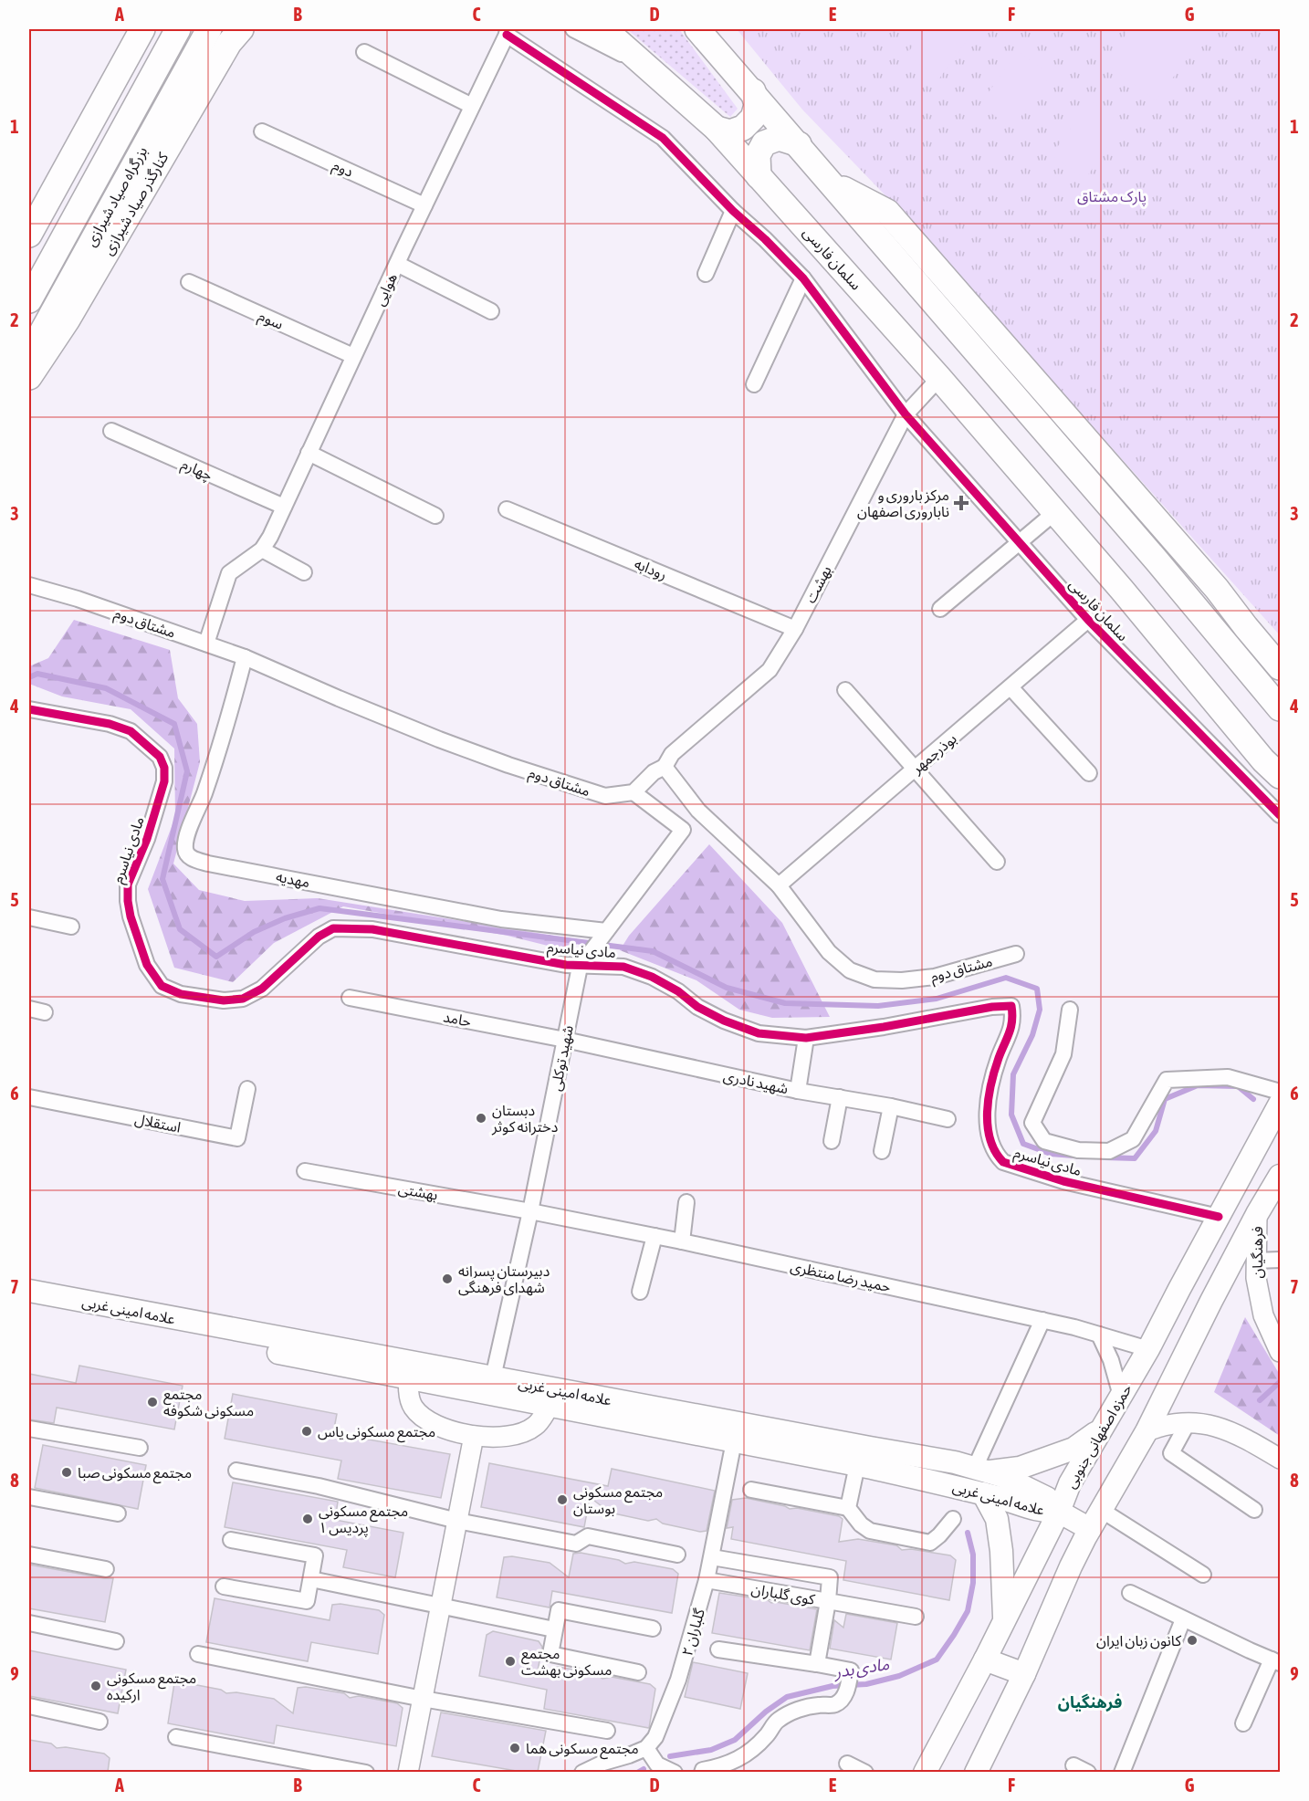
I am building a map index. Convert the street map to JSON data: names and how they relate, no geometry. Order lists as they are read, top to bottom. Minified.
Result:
{"streets":{"main road":["بزرگراه صیاد شیرازی","کنارگذر صیاد شیرازی","سلمان فارسی","علامه امینی غربی","حمزه اصفهانی جنوبی"],"street":["دوم","هوایی","سوم","چهارم","رودابه","بهشت","مشتاق دوم","بوذرجمهر","مادی نیاسرم","مهدیه","حامد","شهید توکلی","شهید نادری","استقلال","بهشتی","فرهنگیان","حمید رضا منتظری","کوی گلباران","گلباران ۲"]},"crossings":[["دوم","هوایی"],["سلمان فارسی","هوایی"],["سلمان فارسی","بهشت"],["سلمان فارسی","بوذرجمهر"],["هوایی","سوم"],["هوایی","چهارم"],["هوایی","مشتاق دوم"],["رودابه","بهشت"],["بهشت","مشتاق دوم"],["مشتاق دوم","بوذرجمهر"],["مشتاق دوم","مهدیه"],["مشتاق دوم","شهید توکلی"],["مادی نیاسرم","شهید توکلی"],["مادی نیاسرم","حمزه اصفهانی جنوبی"],["مهدیه","شهید توکلی"],["حامد","شهید توکلی"],["حامد","شهید نادری"],["شهید توکلی","شهید نادری"],["شهید توکلی","بهشتی"],["شهید توکلی","حمید رضا منتظری"],["شهید توکلی","علامه امینی غربی"],["بهشتی","حمید رضا منتظری"],["حمید رضا منتظری","حمزه اصفهانی جنوبی"],["علامه امینی غربی","حمزه اصفهانی جنوبی"],["علامه امینی غربی","گلباران ۲"],["کوی گلباران","گلباران ۲"]],"districts":["فرهنگیان"],"water":["مادی بدر"],"parks":["پارک مشتاق"],"places":{"health":["مرکز باروری و ناباروری اصفهان"],"other":["دبستان دخترانه کوثر","دبیرستان پسرانه شهدای فرهنگی","مجتمع مسکونی شکوفه","مجتمع مسکونی یاس","مجتمع مسکونی صبا","مجتمع مسکونی بوستان","مجتمع مسکونی پردیس ۱","کانون زبان ایران","مجتمع مسکونی بهشت","مجتمع مسکونی ارکیده","مجتمع مسکونی هما"]},"grid":{"columns":["A","B","C","D","E","F","G"],"rows":["1","2","3","4","5","6","7","8","9"]}}
